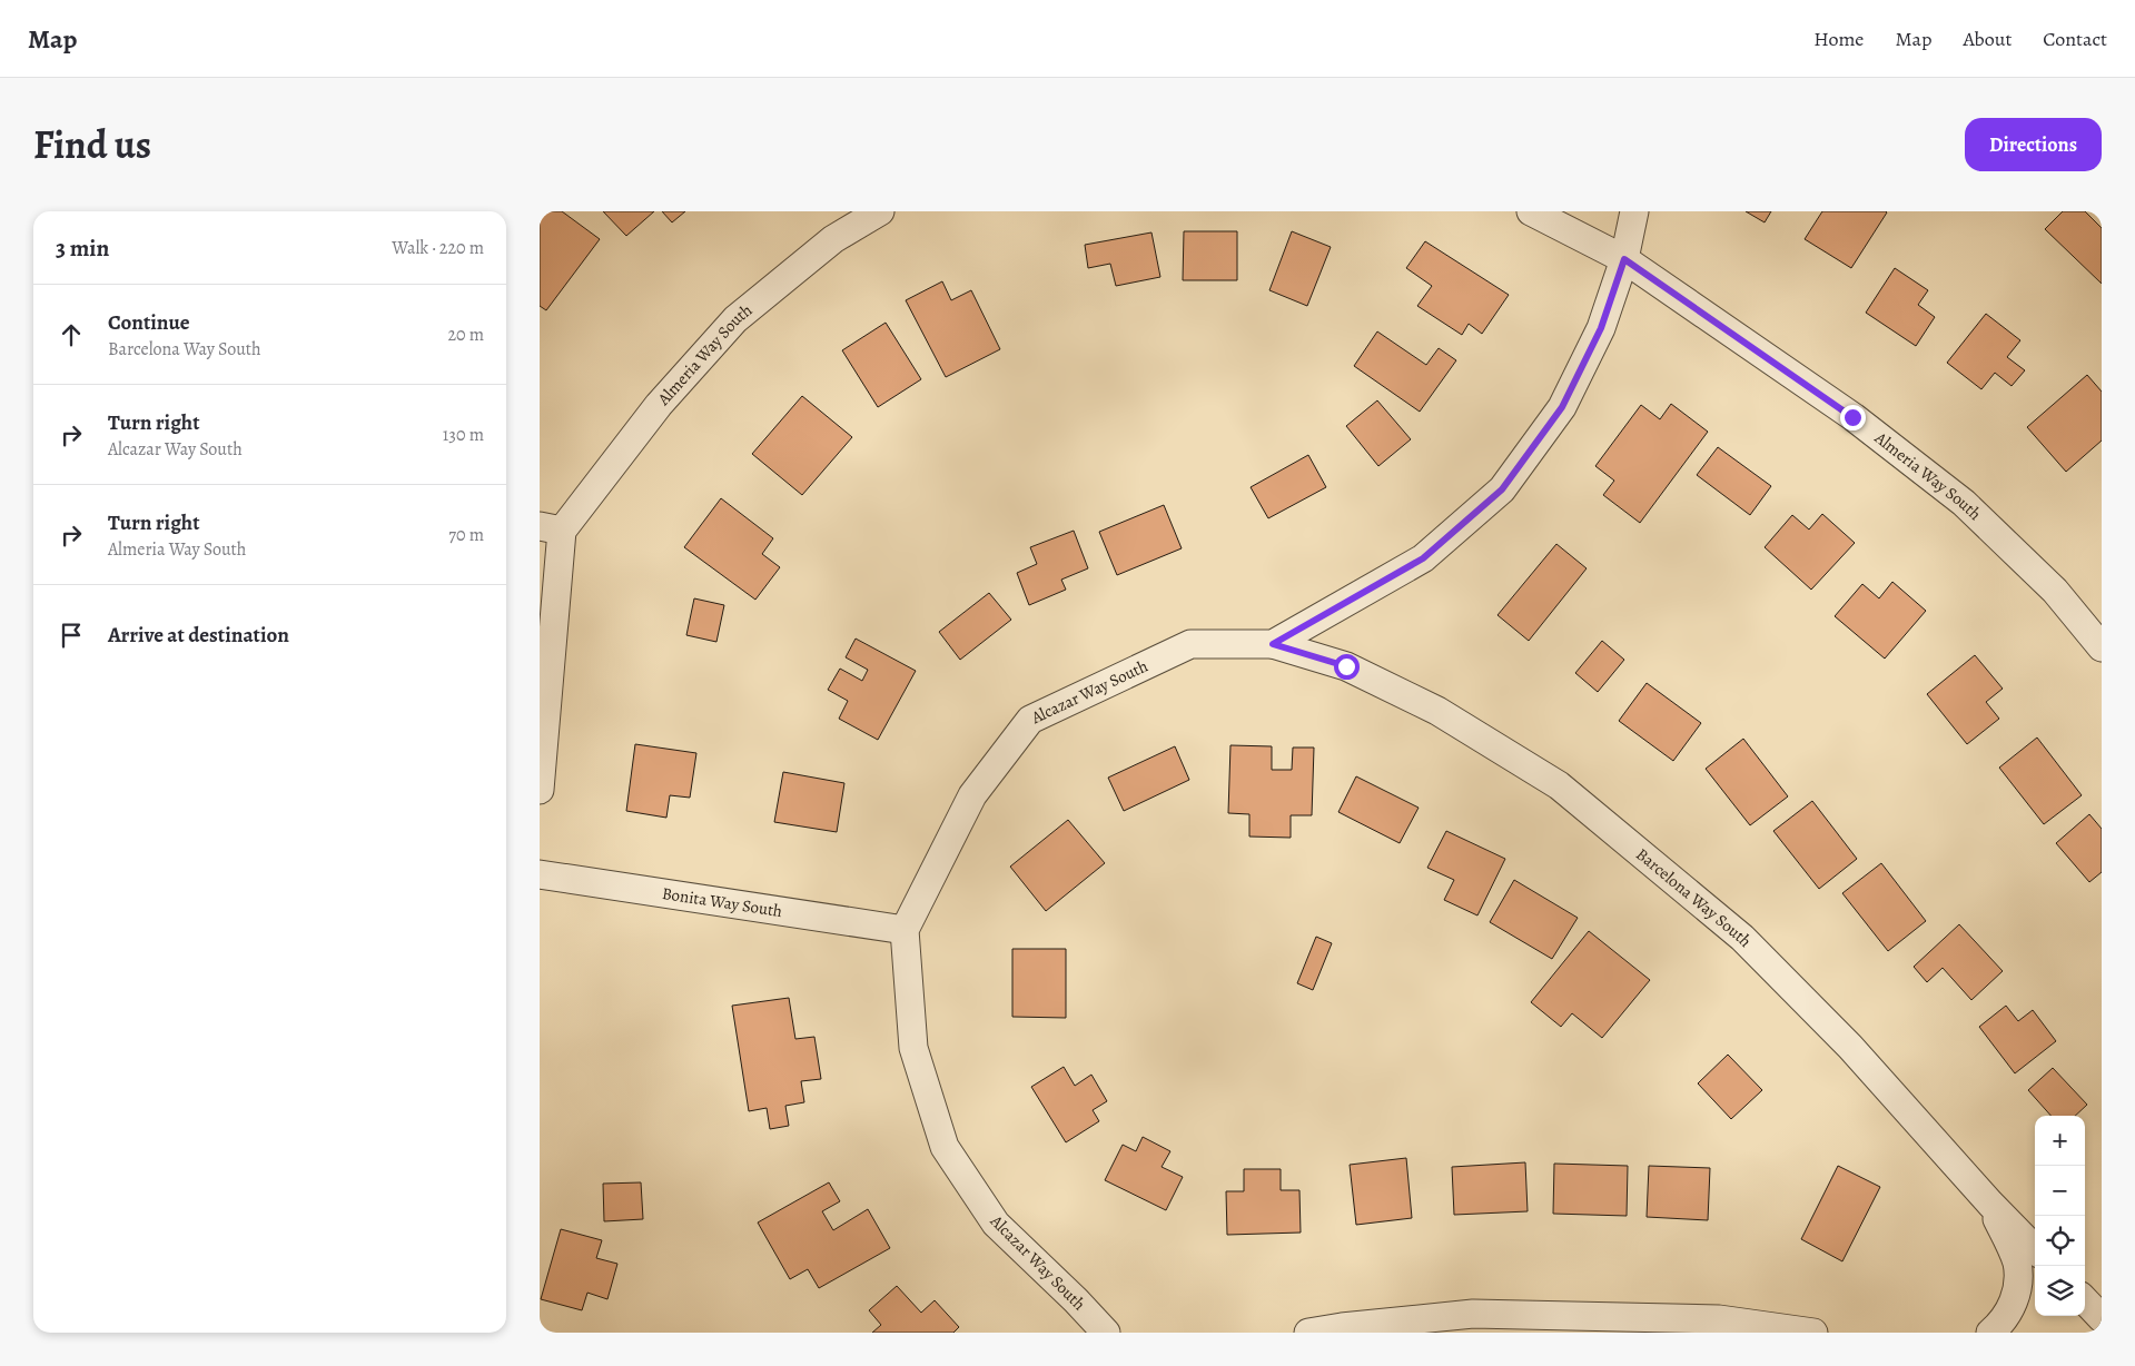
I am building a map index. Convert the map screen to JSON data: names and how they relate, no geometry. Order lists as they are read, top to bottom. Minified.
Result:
{"streets":{"street":["Almeria Way South","Alcazar Way South","Barcelona Way South","Bonita Way South"]},"crossings":[["Almeria Way South","Alcazar Way South"],["Alcazar Way South","Barcelona Way South"],["Alcazar Way South","Bonita Way South"]],"page":{"header":"Map","nav":["Home","Map","About","Contact"],"title":"Find us","buttons":"Directions","heading":["3 min","Walk · 220 m"],"list":[["Continue","Barcelona Way South","20 m"],["Turn right","Alcazar Way South","130 m"],["Turn right","Almeria Way South","70 m"],"Arrive at destination"],"map_buttons":["+","−"]}}
